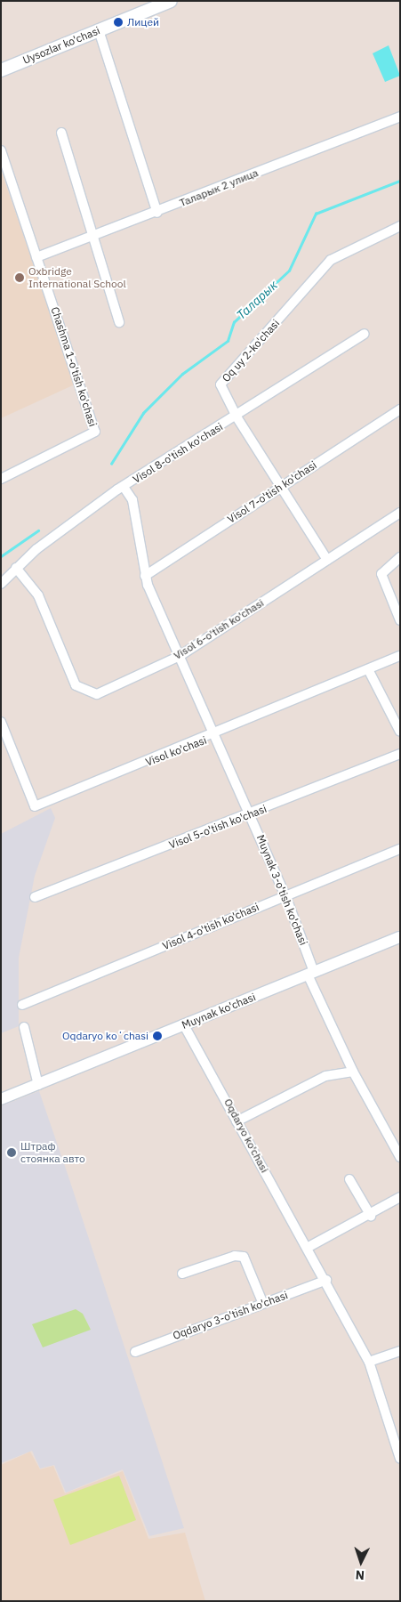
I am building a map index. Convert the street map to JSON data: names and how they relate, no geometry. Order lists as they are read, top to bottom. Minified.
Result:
{"streets":{"main road":["Uysozlar ko'chasi"],"street":["Таларык 2 улица","Oq uy 2-ko'chasi","Chashma 1-o'tish ko'chasi","Visol 8-o'tish ko'chasi","Visol 7-o'tish ko'chasi","Visol 6-o'tish ko'chasi","Visol ko'chasi","Visol 5-o'tish ko'chasi","Muynak 3-o'tish ko'chasi","Visol 4-o'tish ko'chasi","Muynak ko'chasi","Oqdaryo ko'chasi","Oqdaryo 3-o'tish ko'chasi"]},"crossings":[["Таларык 2 улица","Chashma 1-o'tish ko'chasi"],["Oq uy 2-ko'chasi","Visol 8-o'tish ko'chasi"],["Oq uy 2-ko'chasi","Visol 7-o'tish ko'chasi"],["Oq uy 2-ko'chasi","Visol 6-o'tish ko'chasi"],["Visol 8-o'tish ko'chasi","Visol 6-o'tish ko'chasi"],["Visol 8-o'tish ko'chasi","Muynak 3-o'tish ko'chasi"],["Visol 7-o'tish ko'chasi","Muynak 3-o'tish ko'chasi"],["Visol 6-o'tish ko'chasi","Muynak 3-o'tish ko'chasi"],["Visol ko'chasi","Muynak 3-o'tish ko'chasi"],["Visol 5-o'tish ko'chasi","Muynak 3-o'tish ko'chasi"],["Muynak 3-o'tish ko'chasi","Visol 4-o'tish ko'chasi"],["Muynak 3-o'tish ko'chasi","Muynak ko'chasi"],["Muynak ko'chasi","Oqdaryo ko'chasi"],["Oqdaryo ko'chasi","Oqdaryo 3-o'tish ko'chasi"]],"water":["Таларык"],"places":["Лицей","Oxbridge International School","Oqdaryo koʻchasi","Штраф стоянка авто"],"north":"bottom"}
